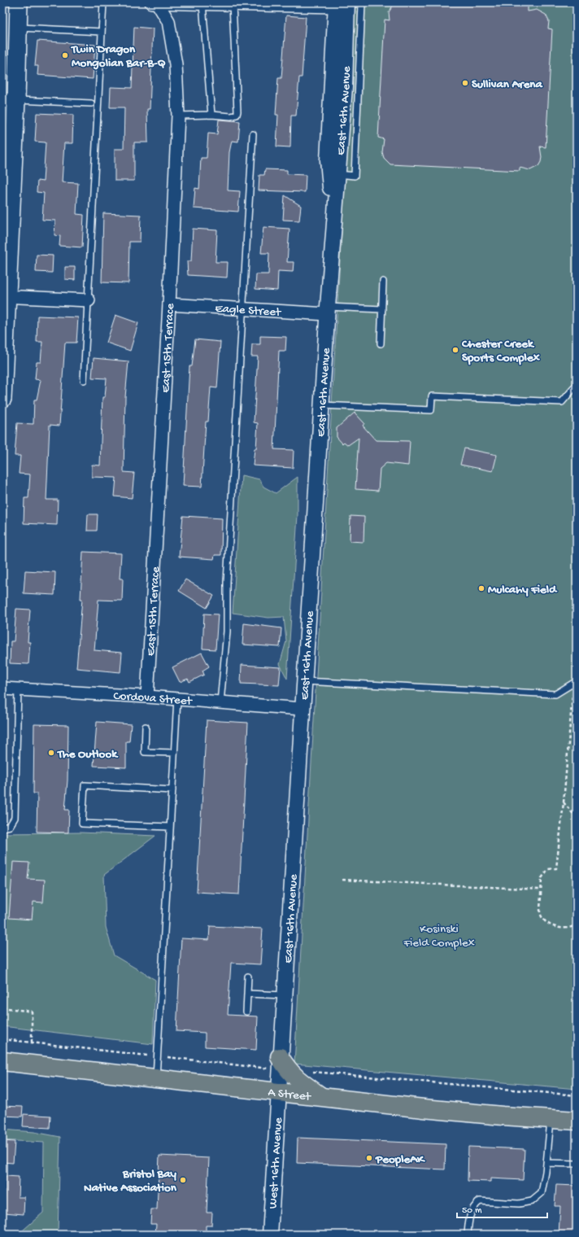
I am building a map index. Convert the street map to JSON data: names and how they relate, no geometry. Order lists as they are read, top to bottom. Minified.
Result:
{"streets":{"main road":["A Street"],"street":["East 16th Avenue","Eagle Street","East 15th Terrace","Cordova Street","West 16th Avenue"]},"crossings":[["East 16th Avenue","Eagle Street"],["East 16th Avenue","Cordova Street"],["East 16th Avenue","A Street"],["East 16th Avenue","West 16th Avenue"],["Eagle Street","East 15th Terrace"],["East 15th Terrace","Cordova Street"],["A Street","West 16th Avenue"]],"parks":["Kosinski Field Complex"],"places":["Twin Dragon Mongolian Bar-B-Q","Sullivan Arena","Chester Creek Sports Complex","Mulcahy Field","The Outlook","PeopleAK","Bristol Bay Native Association"],"scale_bar":"50 m"}
